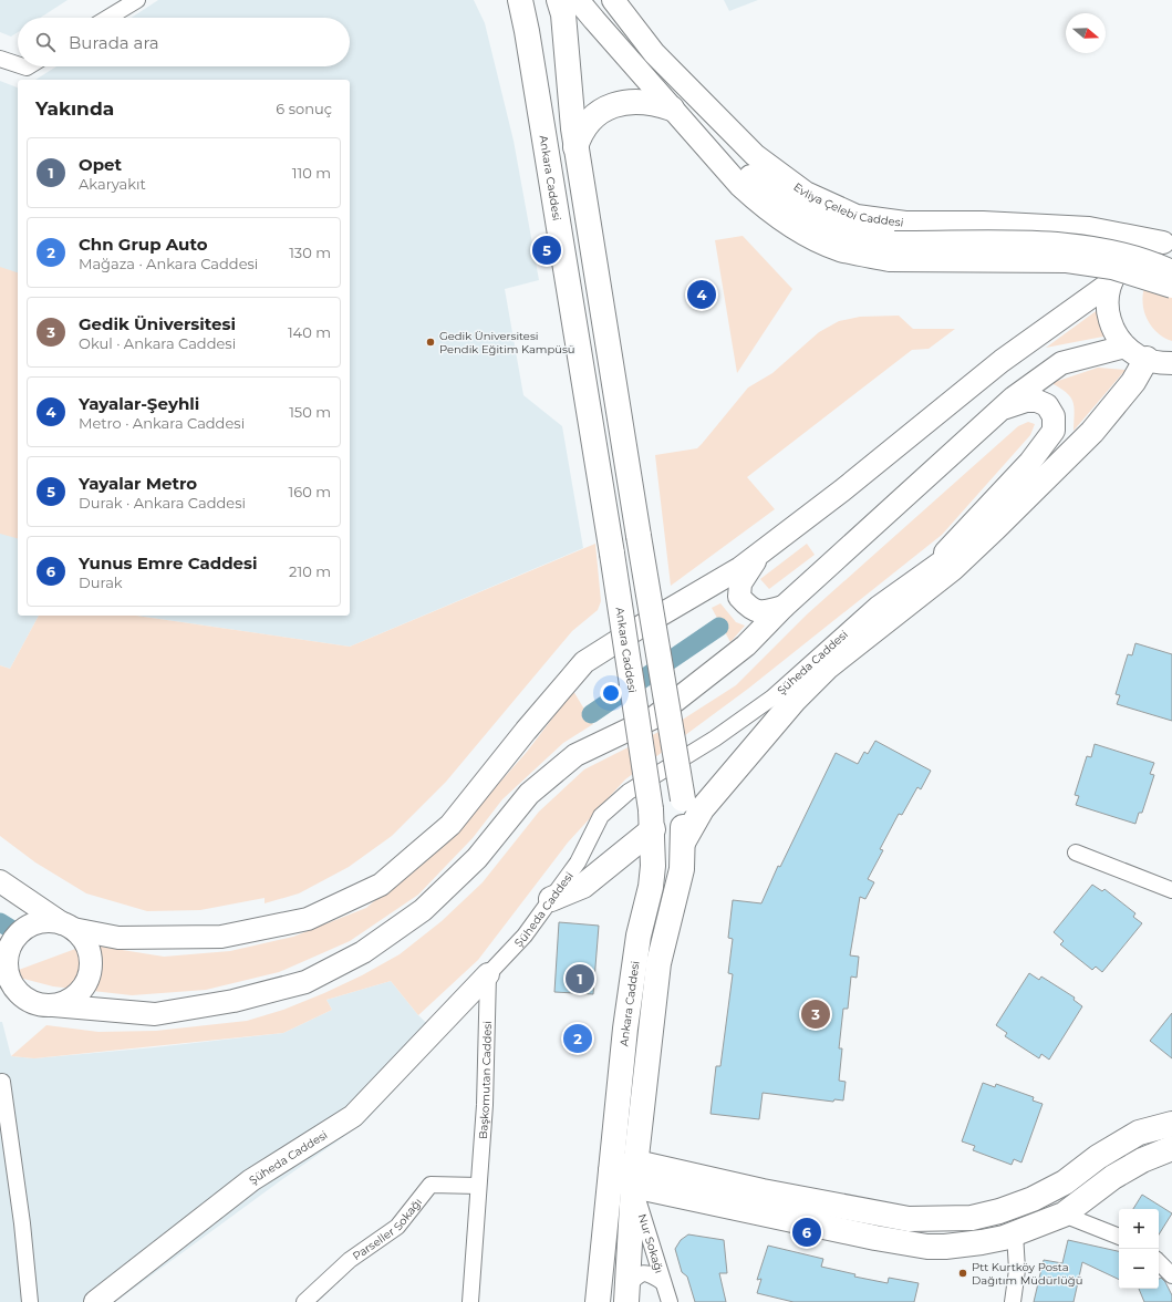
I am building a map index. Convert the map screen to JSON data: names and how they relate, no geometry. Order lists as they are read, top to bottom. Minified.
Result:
{"streets":{"main road":["Ankara Caddesi"],"street":["Evliya Çelebi Caddesi","Şüheda Caddesi","Başkomutan Caddesi","Parseller Sokağı","Nur Sokağı"]},"crossings":[["Şüheda Caddesi","Başkomutan Caddesi"],["Başkomutan Caddesi","Parseller Sokağı"]],"places":["Gedik Üniversitesi Pendik Eğitim Kampüsü","Ptt Kurtköy Posta Dağıtım Müdürlüğü"],"north":"right","page":{"search":"Burada ara","heading":["Yakında","6 sonuç"],"list":[{"mark":"1","name":"Opet","note":"Akaryakıt","value":"110 m"},{"mark":"2","name":"Chn Grup Auto","note":"Mağaza · Ankara Caddesi","value":"130 m"},{"mark":"3","name":"Gedik Üniversitesi","note":"Okul · Ankara Caddesi","value":"140 m"},{"mark":"4","name":"Yayalar-Şeyhli","note":"Metro · Ankara Caddesi","value":"150 m"},{"mark":"5","name":"Yayalar Metro","note":"Durak · Ankara Caddesi","value":"160 m"},{"mark":"6","name":"Yunus Emre Caddesi","note":"Durak","value":"210 m"}],"pins":["5","4","1","3","2","6"],"map_buttons":["+","−"]}}
